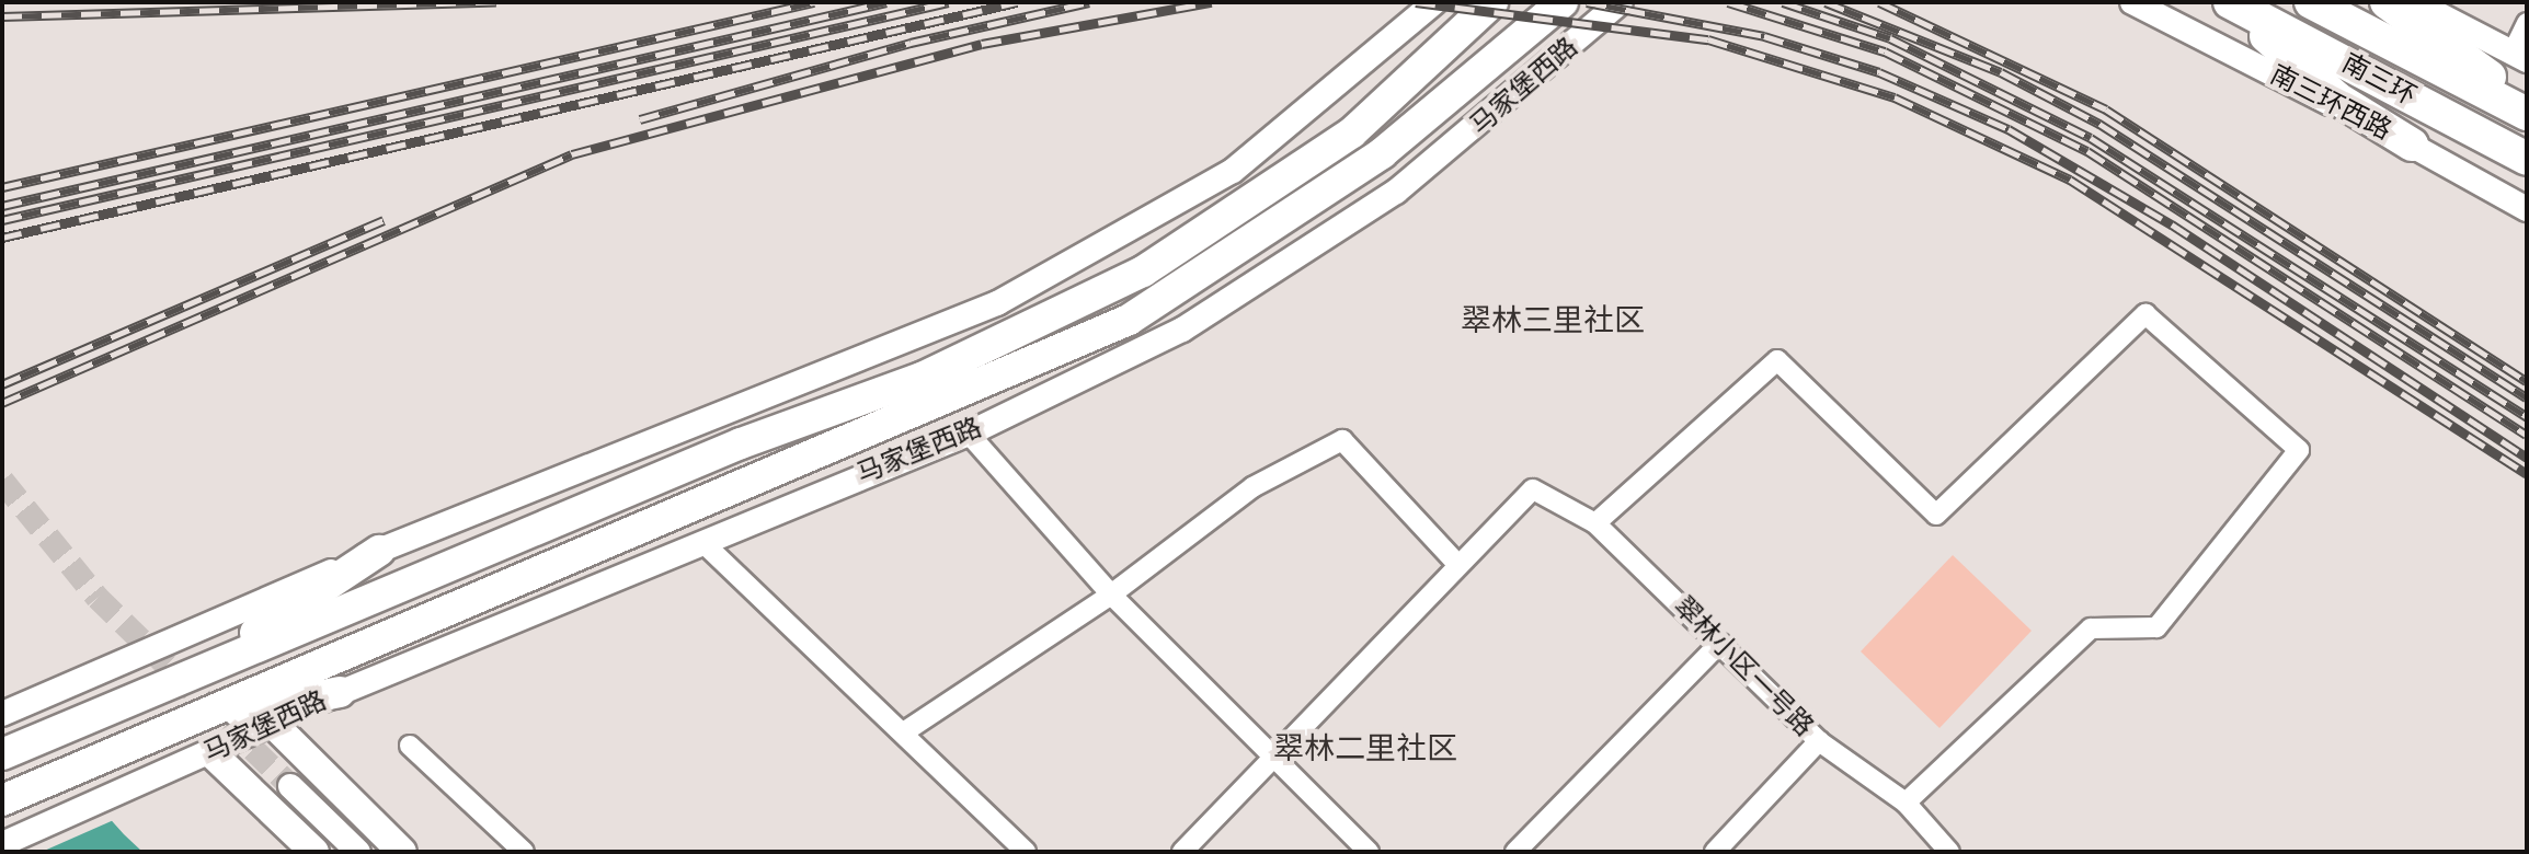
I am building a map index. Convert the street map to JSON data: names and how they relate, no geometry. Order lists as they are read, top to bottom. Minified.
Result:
{"streets":{"highway":["南三环"],"main road":["马家堡西路"],"street":["南三环西路","翠林小区一号路"]},"districts":["翠林三里社区","翠林二里社区"]}
